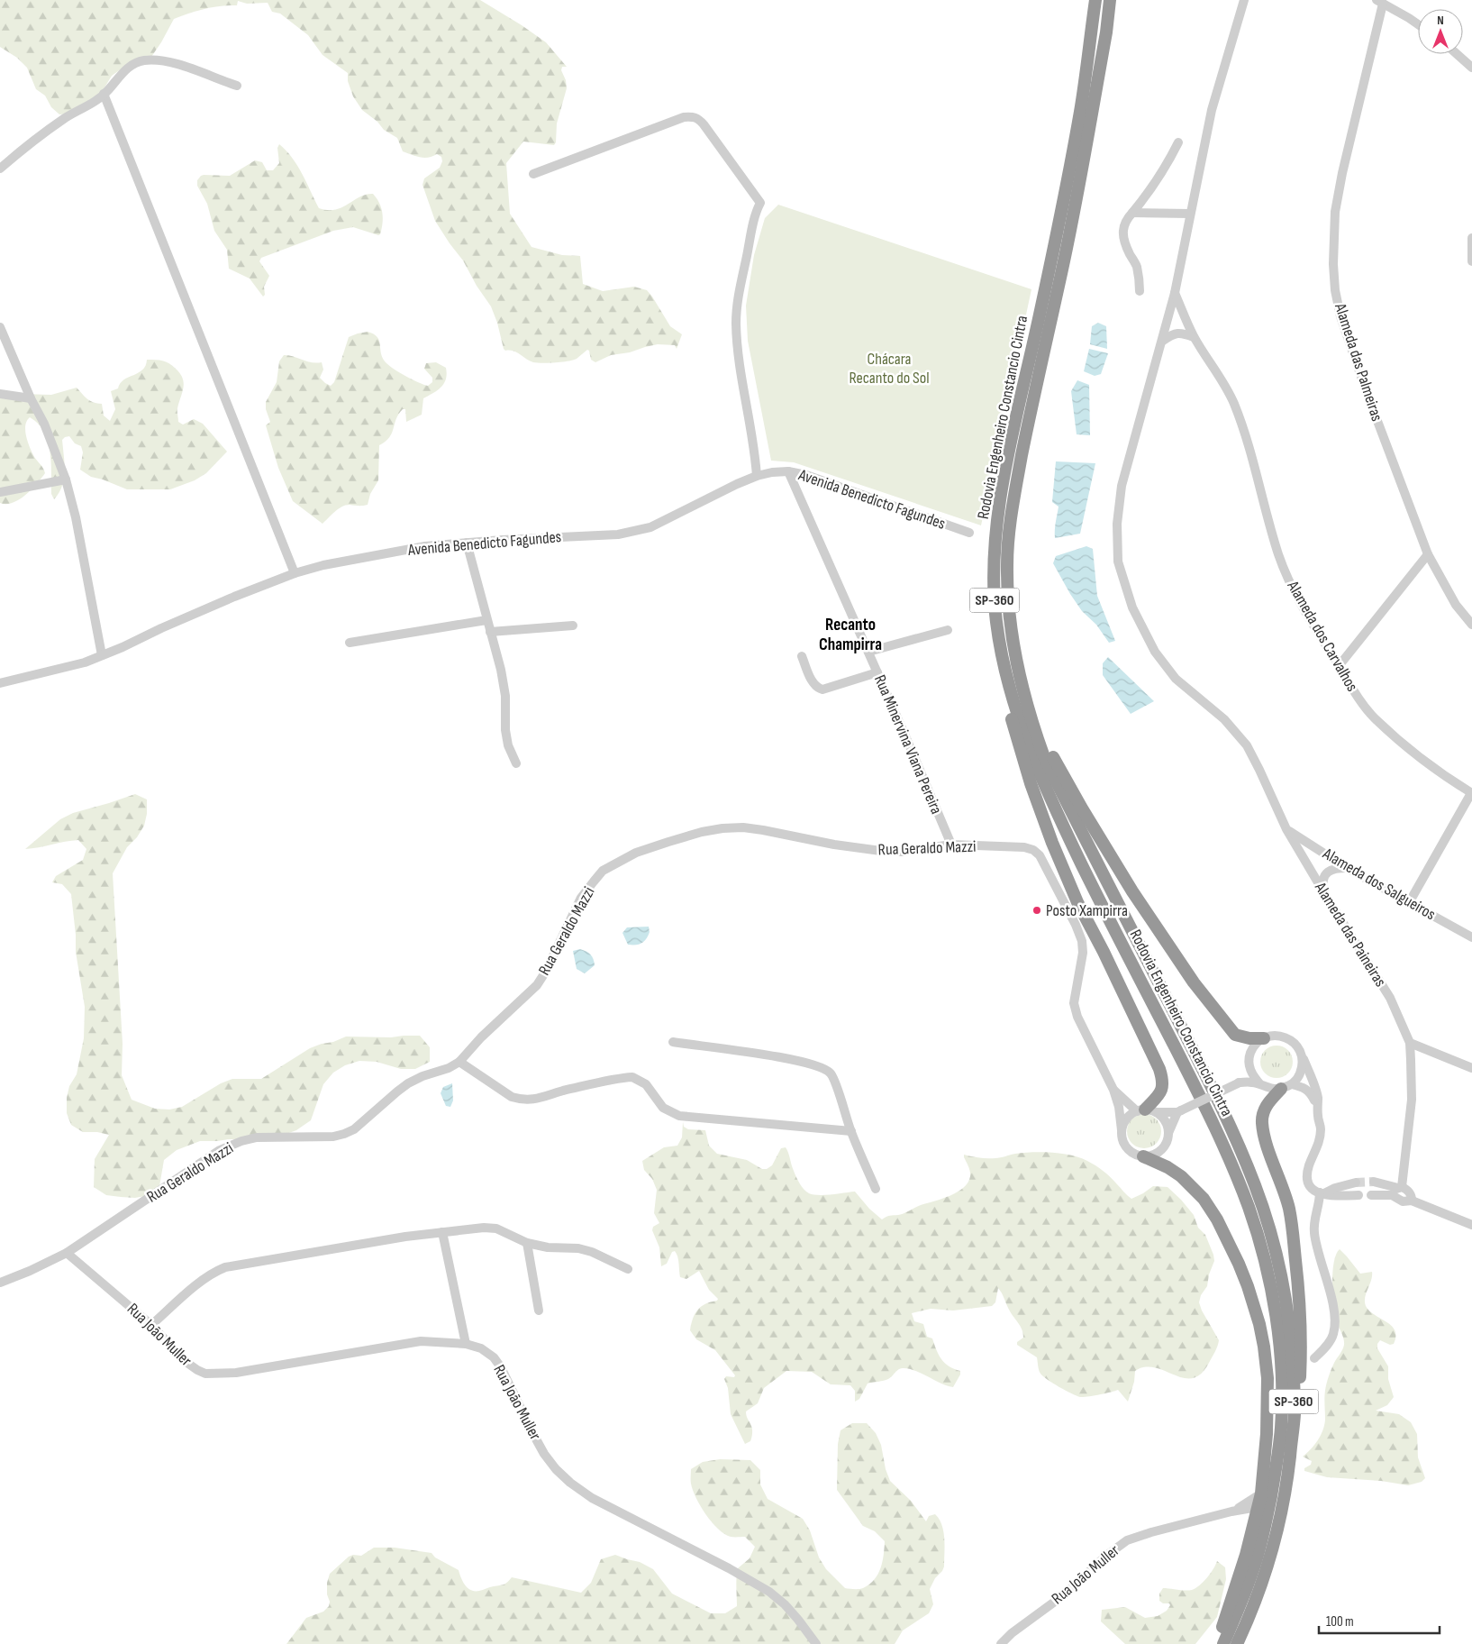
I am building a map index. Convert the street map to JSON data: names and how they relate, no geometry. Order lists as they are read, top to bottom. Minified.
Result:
{"streets":{"highway":["Rodovia Engenheiro Constancio Cintra","SP-360"],"street":["Alameda das Palmeiras","Avenida Benedicto Fagundes","Alameda dos Carvalhos","Rua Minervina Viana Pereira","Rua Geraldo Mazzi","Alameda dos Salgueiros","Alameda das Paineiras","Rua João Muller"]},"crossings":[["Avenida Benedicto Fagundes","Rua Minervina Viana Pereira"],["Alameda dos Carvalhos","Alameda das Paineiras"],["Rua Minervina Viana Pereira","Rua Geraldo Mazzi"],["Rua Geraldo Mazzi","Rua João Muller"],["Alameda dos Salgueiros","Alameda das Paineiras"]],"districts":["Recanto Champirra"],"parks":["Chácara Recanto do Sol"],"places":["Posto Xampirra"],"scale_bar":"100 m","north":"top"}
